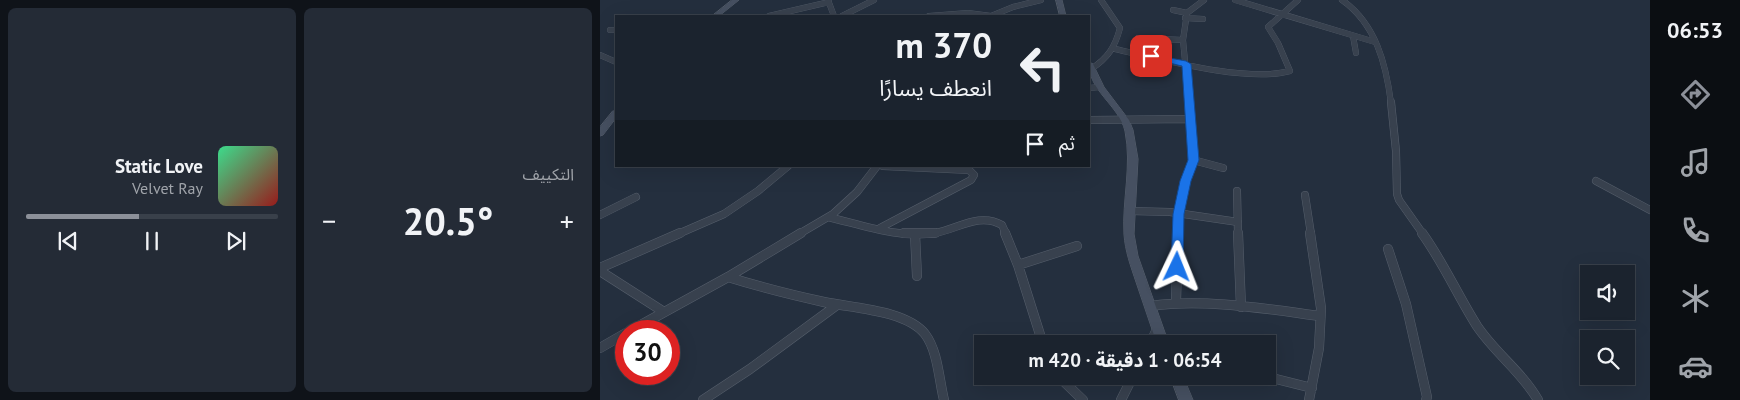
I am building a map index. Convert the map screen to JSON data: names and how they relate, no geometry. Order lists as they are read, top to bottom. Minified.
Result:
{"page":{"tabs":"06:53","tile":"التكييف","turn":["370 m","انعطف يسارًا"],"then":"ثم","song":["Static Love","Velvet Ray"],"heat":["−","20.5°","+"],"limit":"30","trip":"06:54 · 1 دقيقة · 420 m"}}
